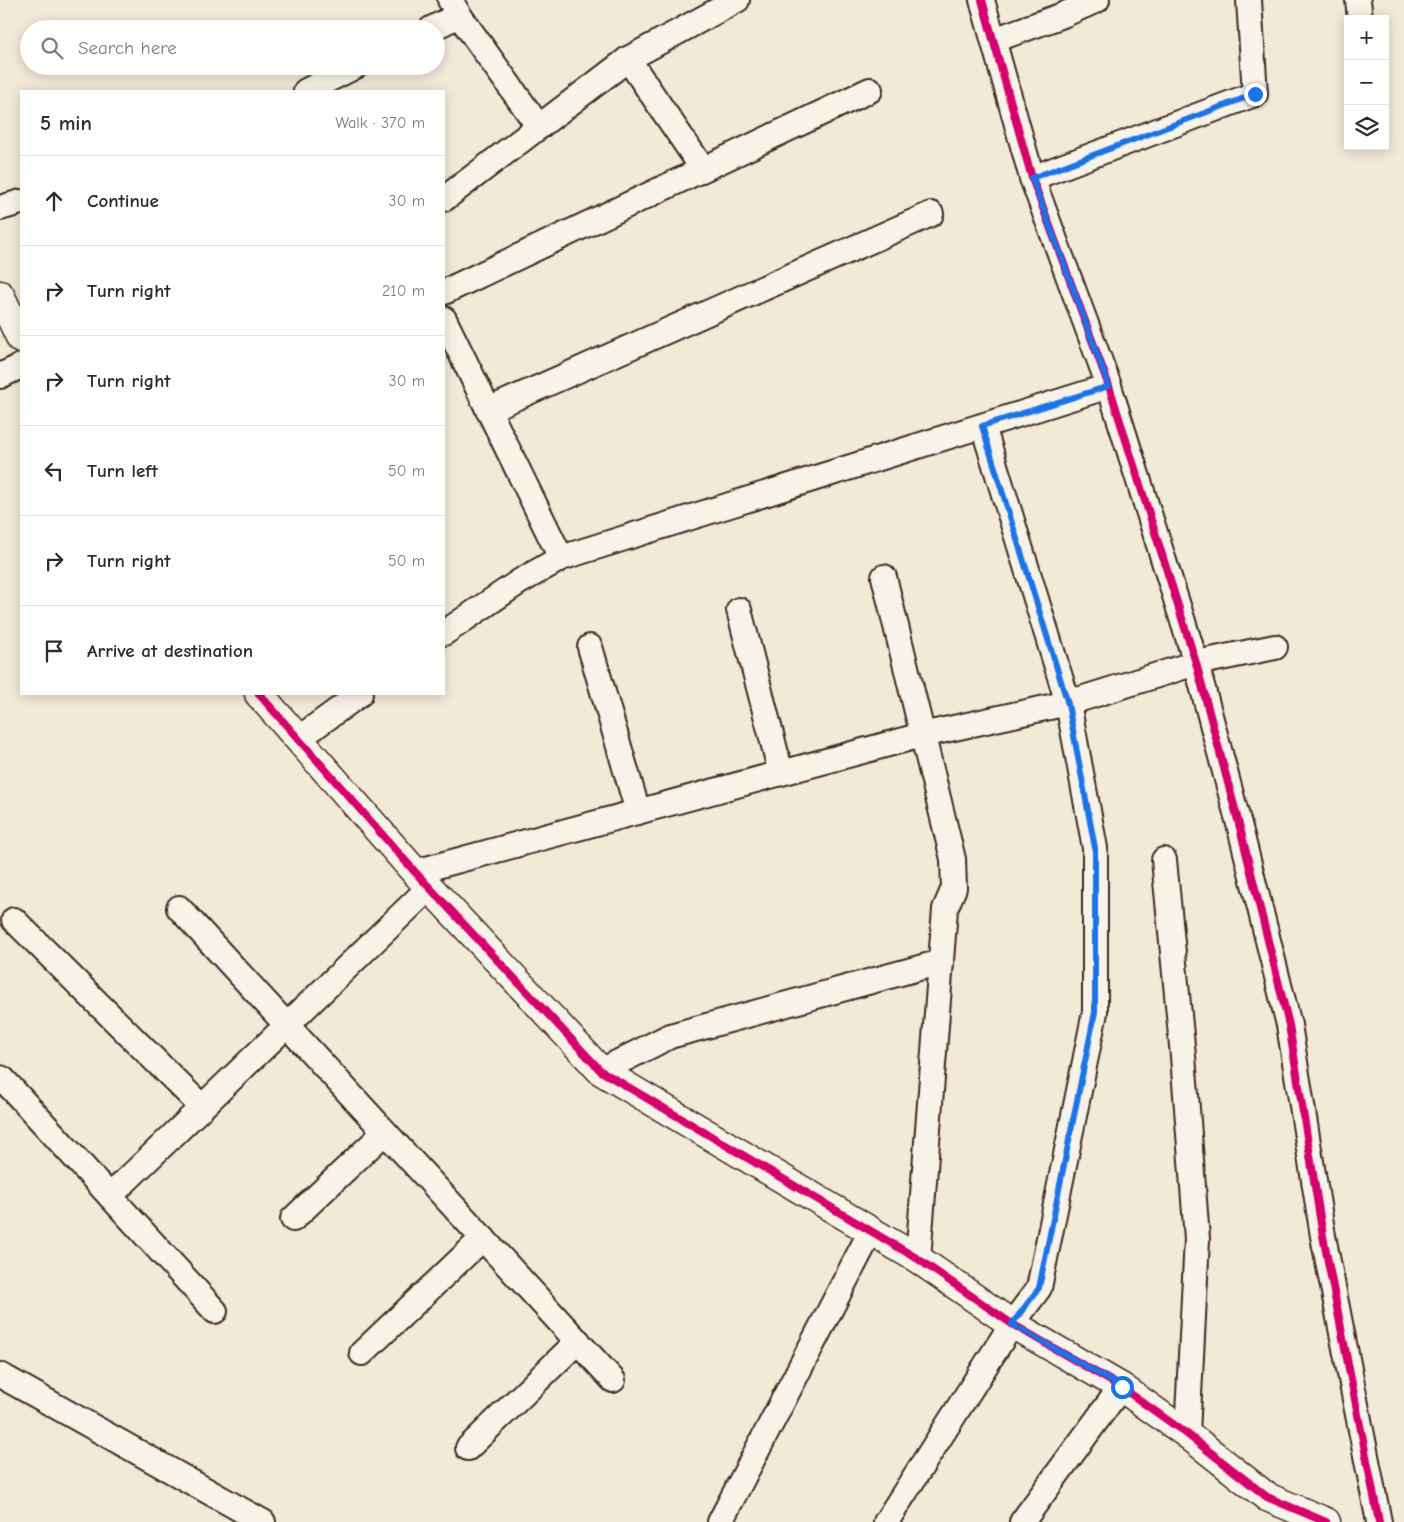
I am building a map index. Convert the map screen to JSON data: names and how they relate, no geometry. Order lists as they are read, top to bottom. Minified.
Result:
{"page":{"map_buttons":["+","−"],"search":"Search here","heading":["5 min","Walk · 370 m"],"list":[["Continue","30 m"],["Turn right","210 m"],["Turn right","30 m"],["Turn left","50 m"],["Turn right","50 m"],"Arrive at destination"]}}
